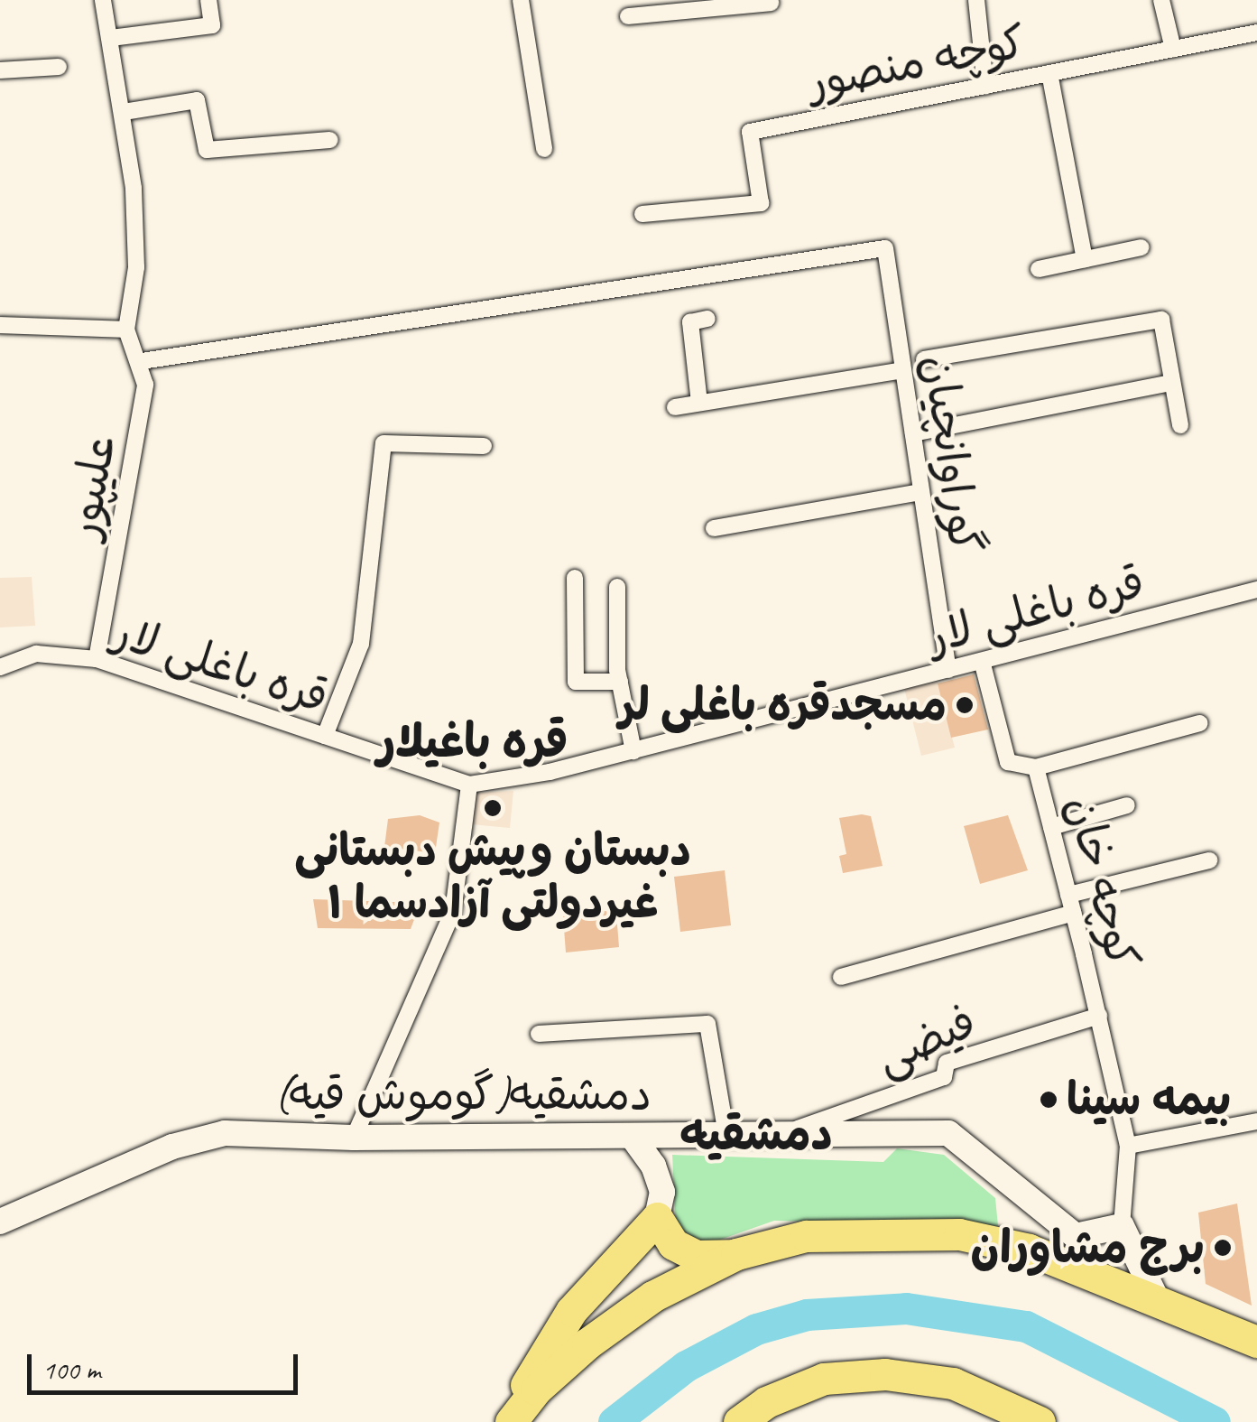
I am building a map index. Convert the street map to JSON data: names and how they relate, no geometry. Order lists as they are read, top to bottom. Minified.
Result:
{"streets":{"main road":["دمشقیه(گوموش قیه)"],"street":["کوچه منصور","گوراوانچیان","علیپور","قره باغلی لار","کوچه خان","فیضی"]},"crossings":[["گوراوانچیان","علیپور"],["گوراوانچیان","قره باغلی لار"],["علیپور","قره باغلی لار"],["قره باغلی لار","کوچه خان"],["کوچه خان","فیضی"],["کوچه خان","دمشقیه(گوموش قیه)"],["فیضی","دمشقیه(گوموش قیه)"]],"districts":["قره باغیلار","دمشقیه"],"places":["مسجدقره باغلی لر","دبستان وپیش دبستانی غیردولتی آزادسما ۱","بیمه سینا","برج مشاوران"],"scale_bar":"100 m"}
